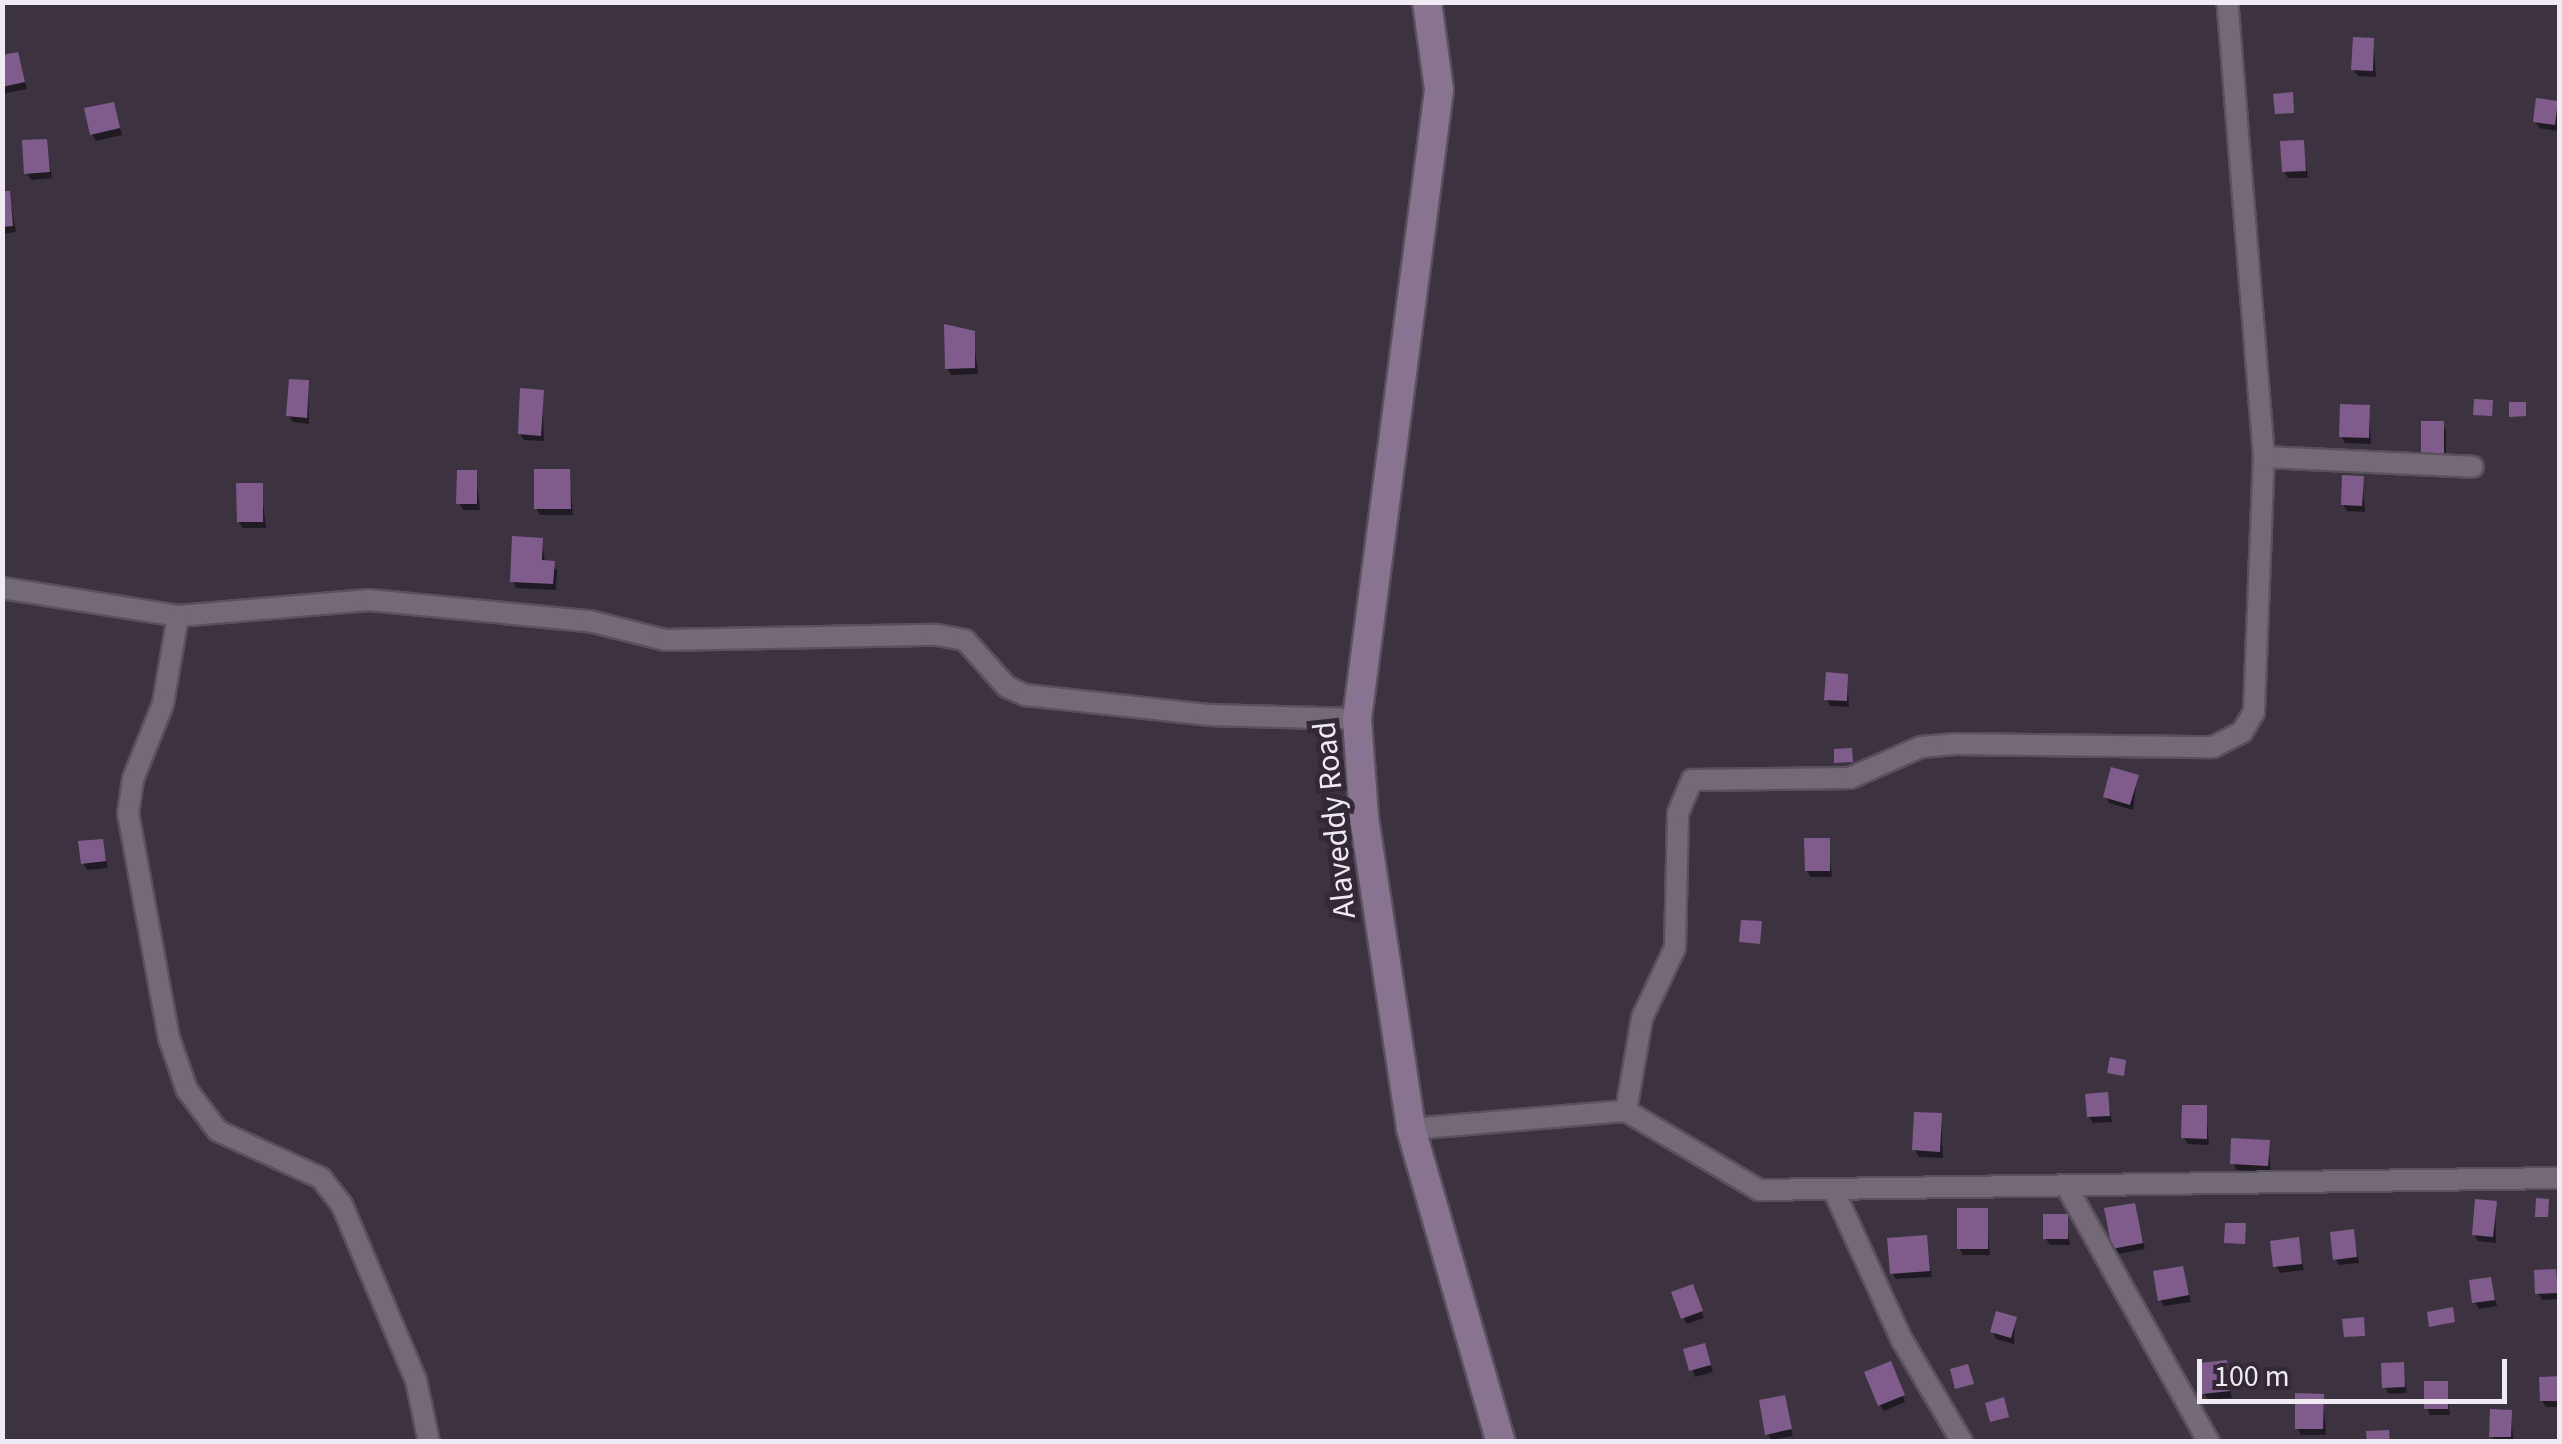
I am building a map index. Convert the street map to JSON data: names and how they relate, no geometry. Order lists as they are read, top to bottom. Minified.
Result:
{"streets":{"street":["Alaveddy Road"]},"scale_bar":"100 m"}
